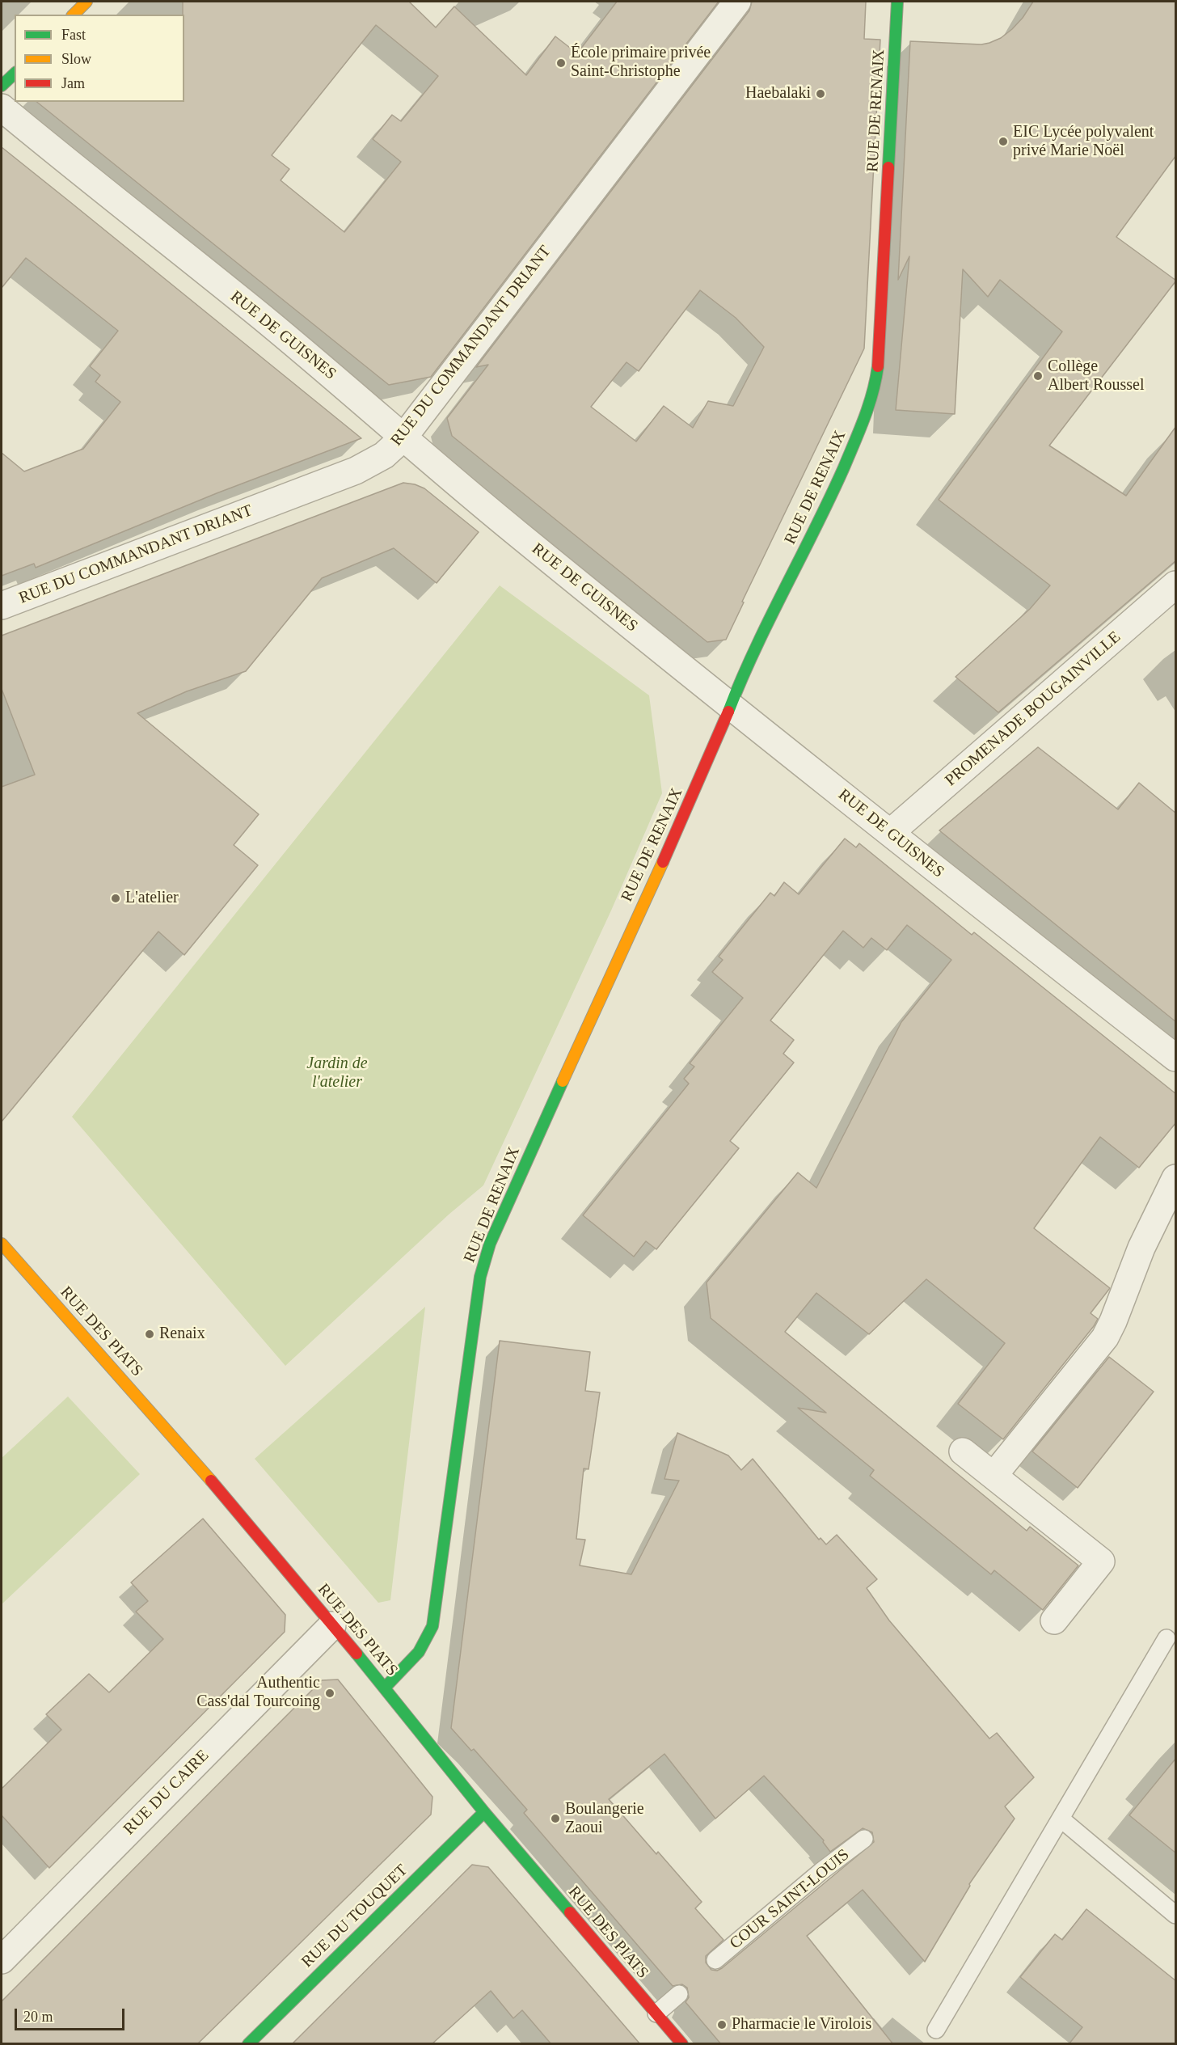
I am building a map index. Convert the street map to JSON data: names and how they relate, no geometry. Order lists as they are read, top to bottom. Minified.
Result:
{"streets":{"street":["RUE DE RENAIX","RUE DE GUISNES","RUE DU COMMANDANT DRIANT","PROMENADE BOUGAINVILLE","RUE DES PIATS","RUE DU CAIRE","RUE DU TOUQUET"],"lane":["COUR SAINT-LOUIS"]},"crossings":[["RUE DE RENAIX","RUE DE GUISNES"],["RUE DE RENAIX","RUE DES PIATS"],["RUE DE GUISNES","RUE DU COMMANDANT DRIANT"],["RUE DE GUISNES","PROMENADE BOUGAINVILLE"],["RUE DES PIATS","RUE DU CAIRE"],["RUE DES PIATS","RUE DU TOUQUET"]],"parks":["Jardin de l'atelier"],"places":["École primaire privée Saint-Christophe","Haebalaki","EIC Lycée polyvalent privé Marie Noël","Collège Albert Roussel","L'atelier","Renaix","Authentic Cass'dal Tourcoing","Boulangerie Zaoui","Pharmacie le Virolois"],"legend":["Fast","Slow","Jam"],"scale_bar":"20 m"}
